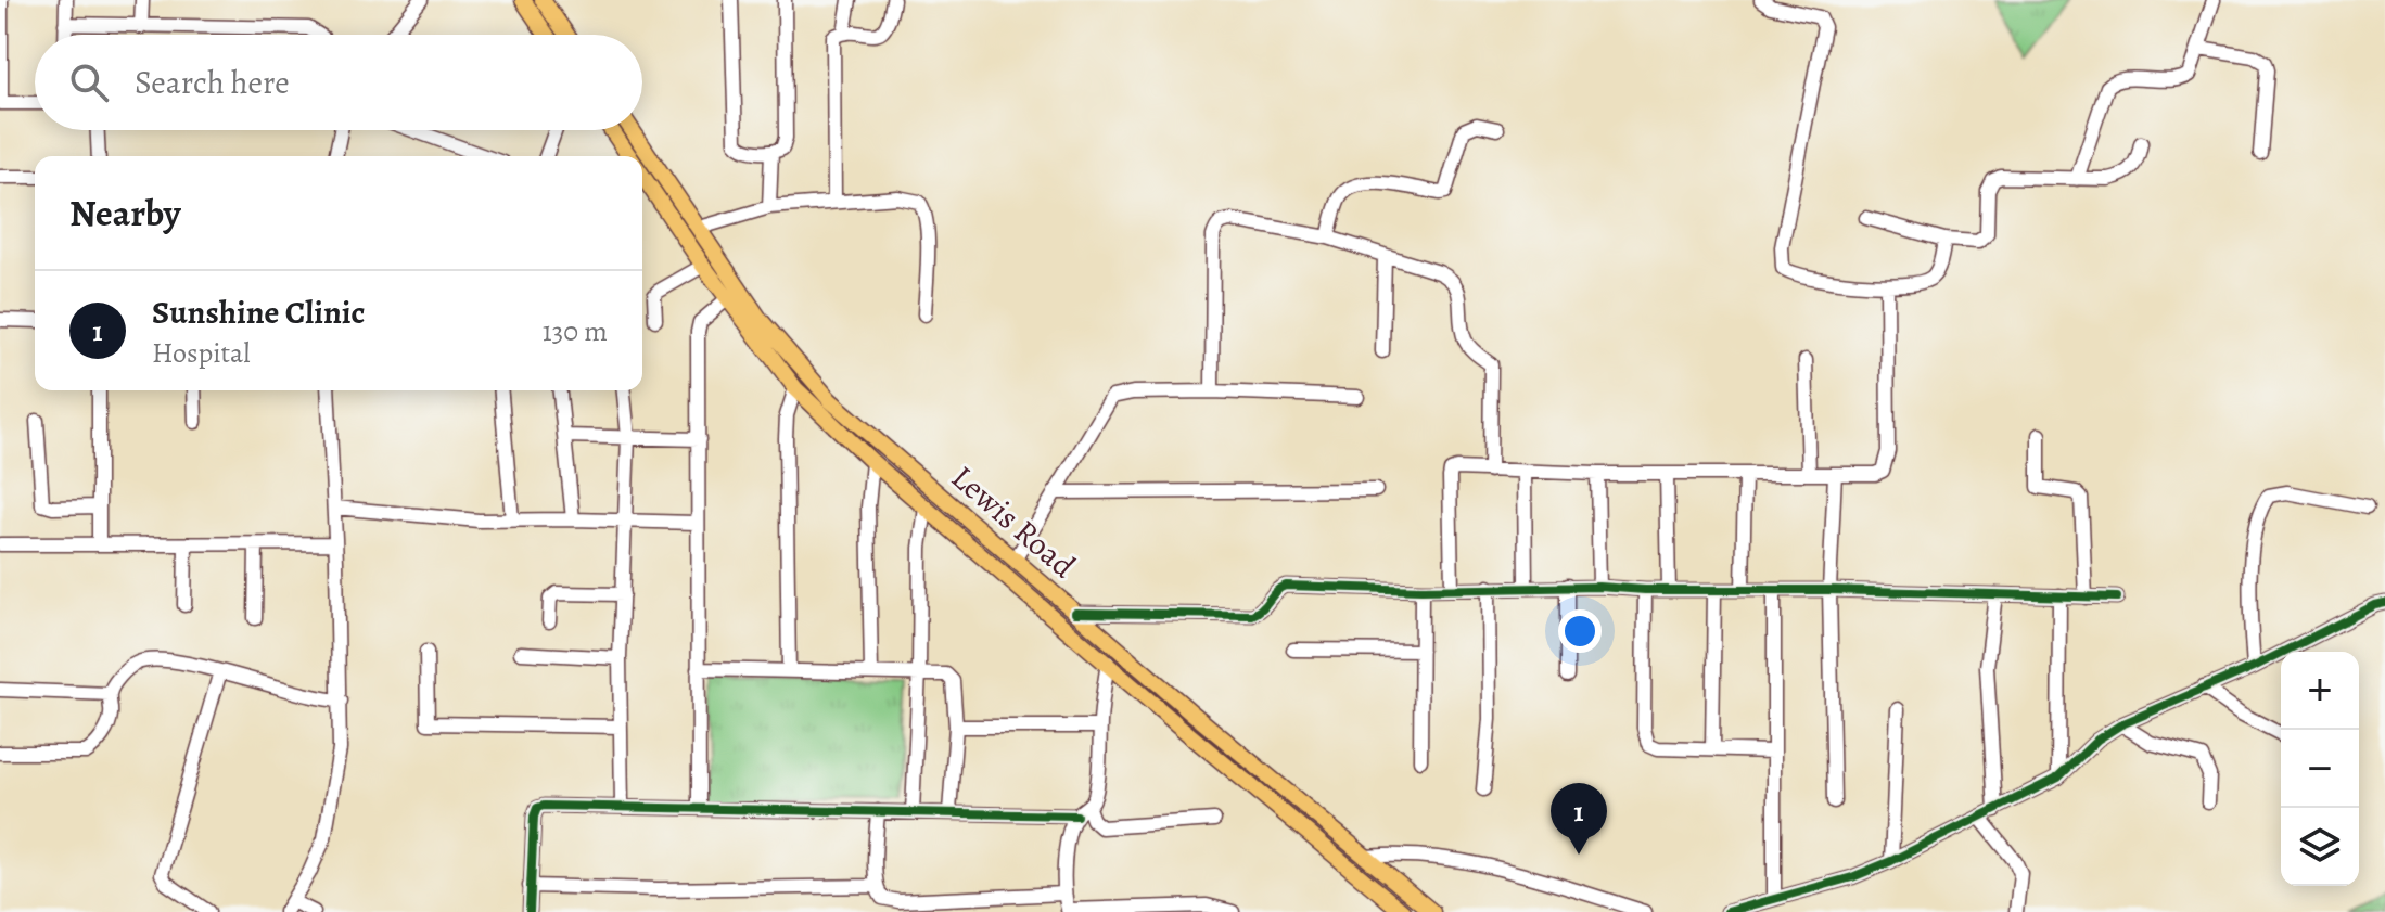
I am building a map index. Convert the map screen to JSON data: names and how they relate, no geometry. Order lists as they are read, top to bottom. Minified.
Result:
{"streets":{"main road":["Lewis Road"]},"page":{"search":"Search here","heading":"Nearby","list":[{"mark":"1","name":"Sunshine Clinic","note":"Hospital","value":"130 m"}],"map_buttons":["+","−"],"pins":"1"}}
